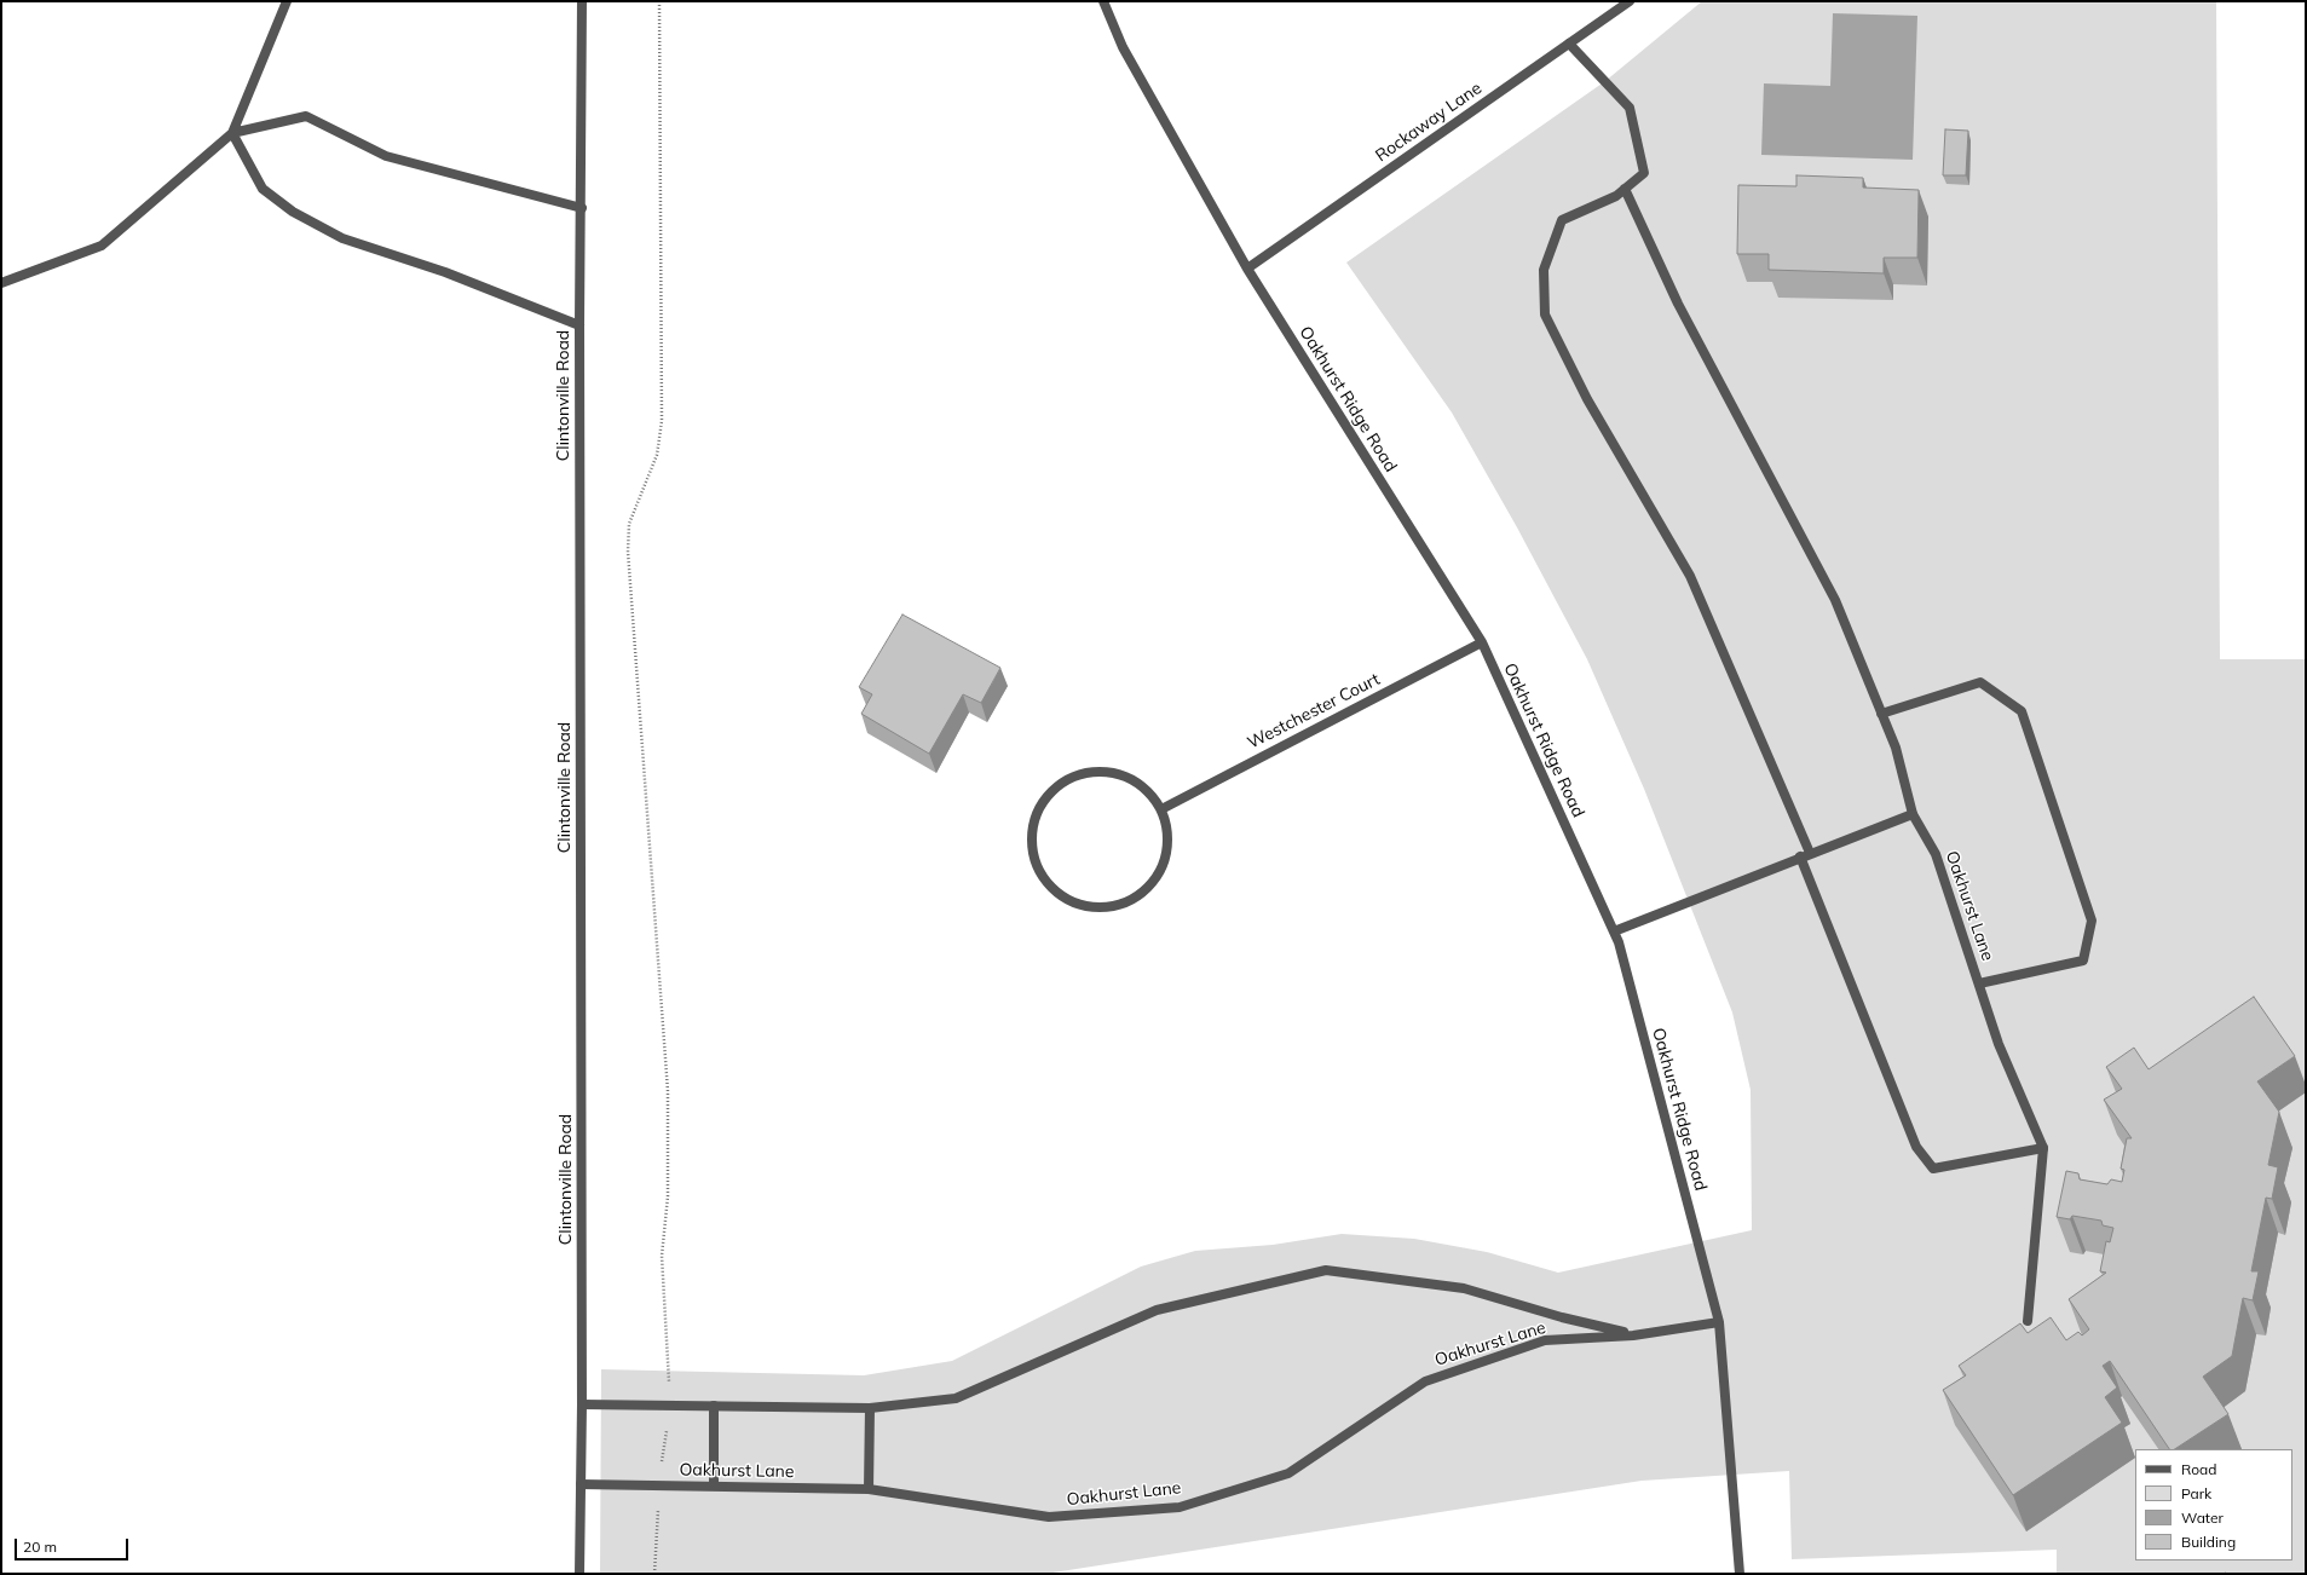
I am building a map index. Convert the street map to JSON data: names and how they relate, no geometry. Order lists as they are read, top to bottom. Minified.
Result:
{"streets":{"street":["Rockaway Lane","Clintonville Road","Oakhurst Ridge Road","Westchester Court","Oakhurst Lane"]},"crossings":[["Rockaway Lane","Oakhurst Ridge Road"],["Clintonville Road","Oakhurst Lane"],["Oakhurst Ridge Road","Westchester Court"],["Oakhurst Ridge Road","Oakhurst Lane"]],"legend":["Road","Park","Water","Building"],"scale_bar":"20 m"}
